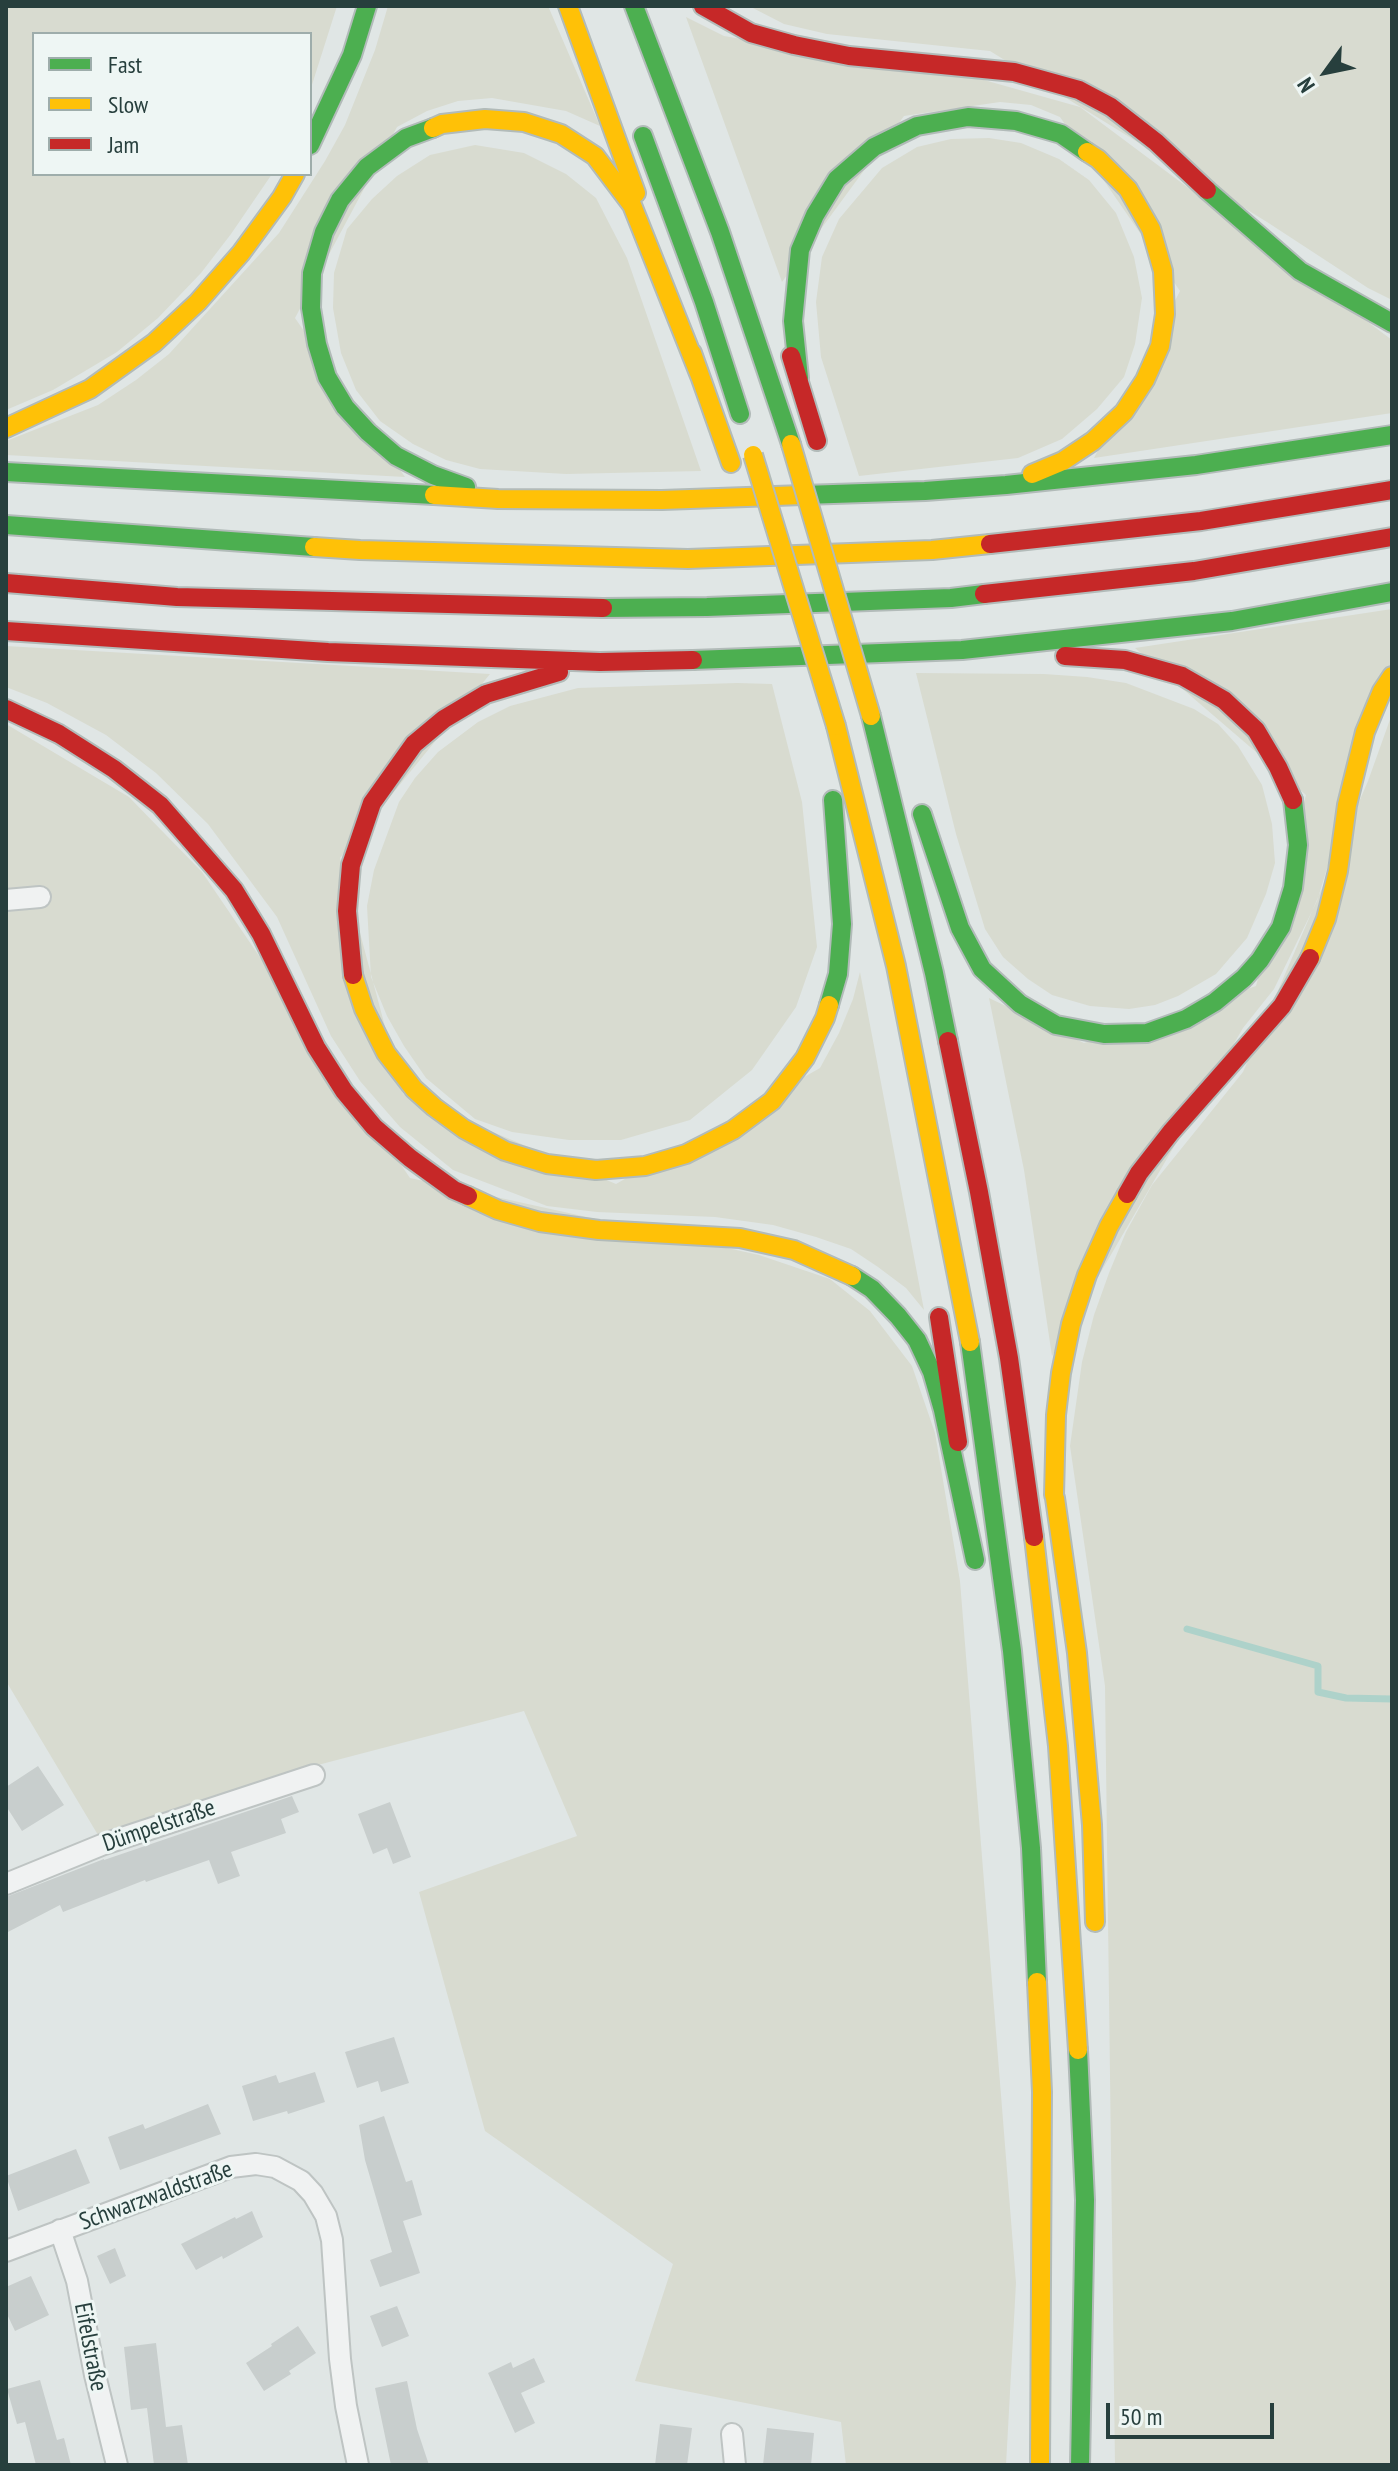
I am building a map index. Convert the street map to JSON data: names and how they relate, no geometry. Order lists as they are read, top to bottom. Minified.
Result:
{"streets":{"street":["Dümpelstraße","Schwarzwaldstraße","Eifelstraße"]},"crossings":[["Schwarzwaldstraße","Eifelstraße"]],"legend":["Fast","Slow","Jam"],"scale_bar":"50 m","north":"bottom left"}
